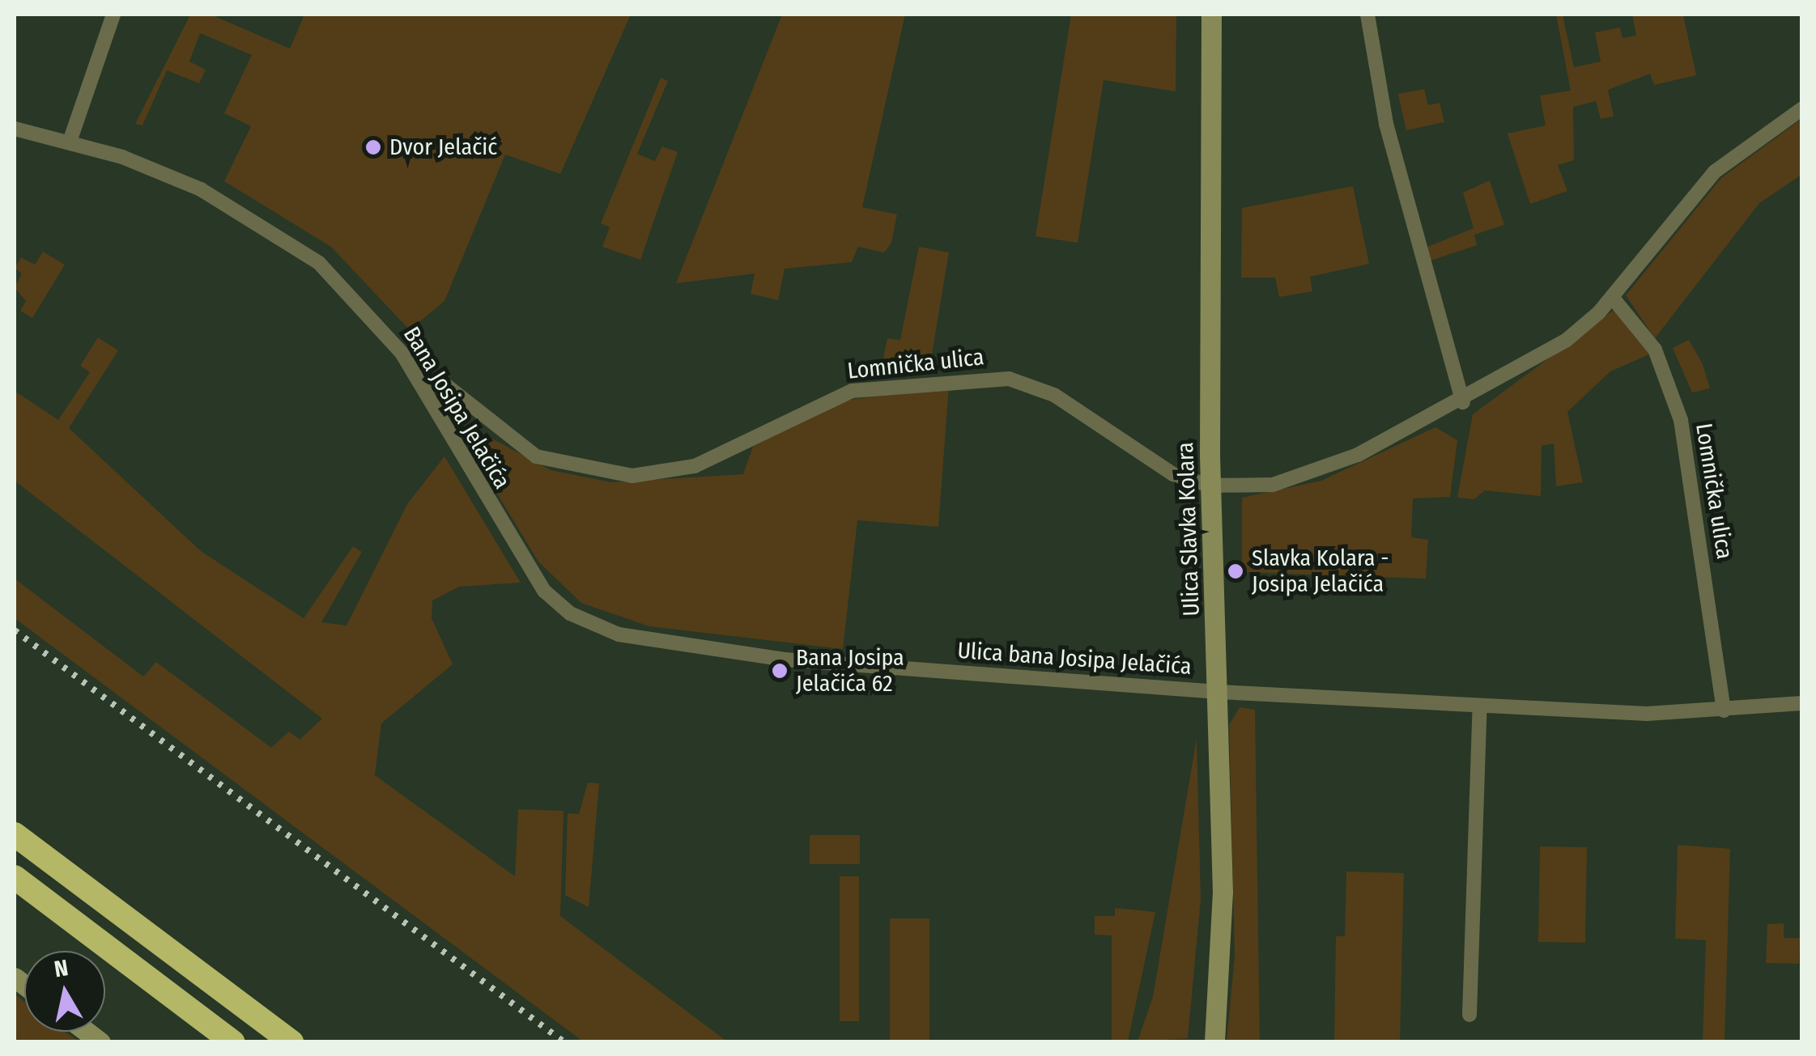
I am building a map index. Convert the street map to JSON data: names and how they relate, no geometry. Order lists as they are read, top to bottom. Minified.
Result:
{"streets":{"main road":["Ulica Slavka Kolara"],"street":["Lomnička ulica","Bana Josipa Jelačića","Ulica bana Josipa Jelačića"]},"crossings":[["Lomnička ulica","Bana Josipa Jelačića"],["Lomnička ulica","Ulica Slavka Kolara"],["Lomnička ulica","Ulica bana Josipa Jelačića"],["Bana Josipa Jelačića","Ulica bana Josipa Jelačića"],["Ulica Slavka Kolara","Ulica bana Josipa Jelačića"]],"places":["Dvor Jelačić","Slavka Kolara - Josipa Jelačića","Bana Josipa Jelačića 62"],"north":"top"}
